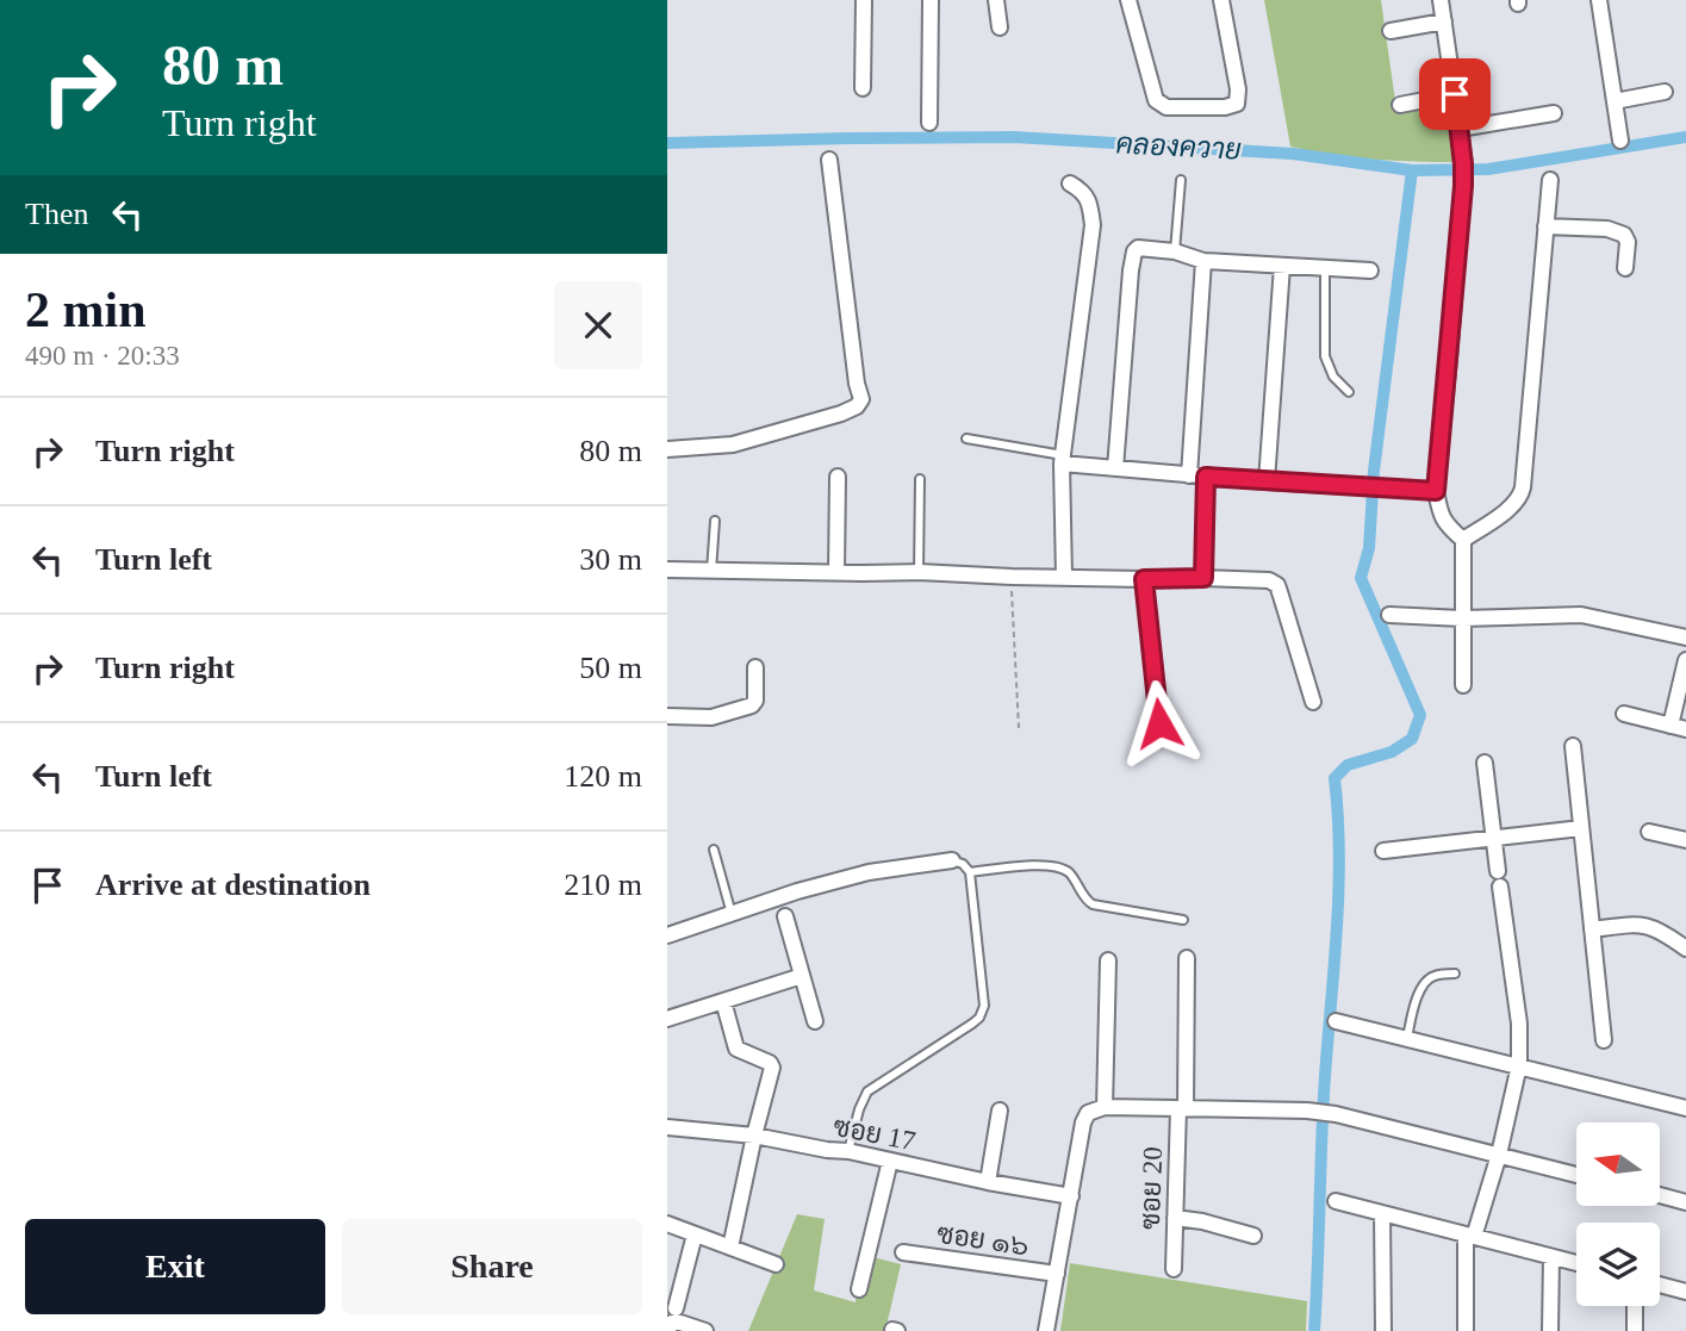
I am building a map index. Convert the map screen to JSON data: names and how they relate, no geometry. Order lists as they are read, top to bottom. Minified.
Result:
{"streets":{"street":["ซอย 17","ซอย 20","ซอย ๑๖"]},"water":["คลองควาย"],"north":"left","page":{"turn":["80 m","Turn right"],"then":"Then","heading":["2 min","490 m · 20:33"],"list":[{"name":"Turn right","value":"80 m"},{"name":"Turn left","value":"30 m"},{"name":"Turn right","value":"50 m"},{"name":"Turn left","value":"120 m"},{"name":"Arrive at destination","value":"210 m"}],"buttons":["Exit","Share"]}}
